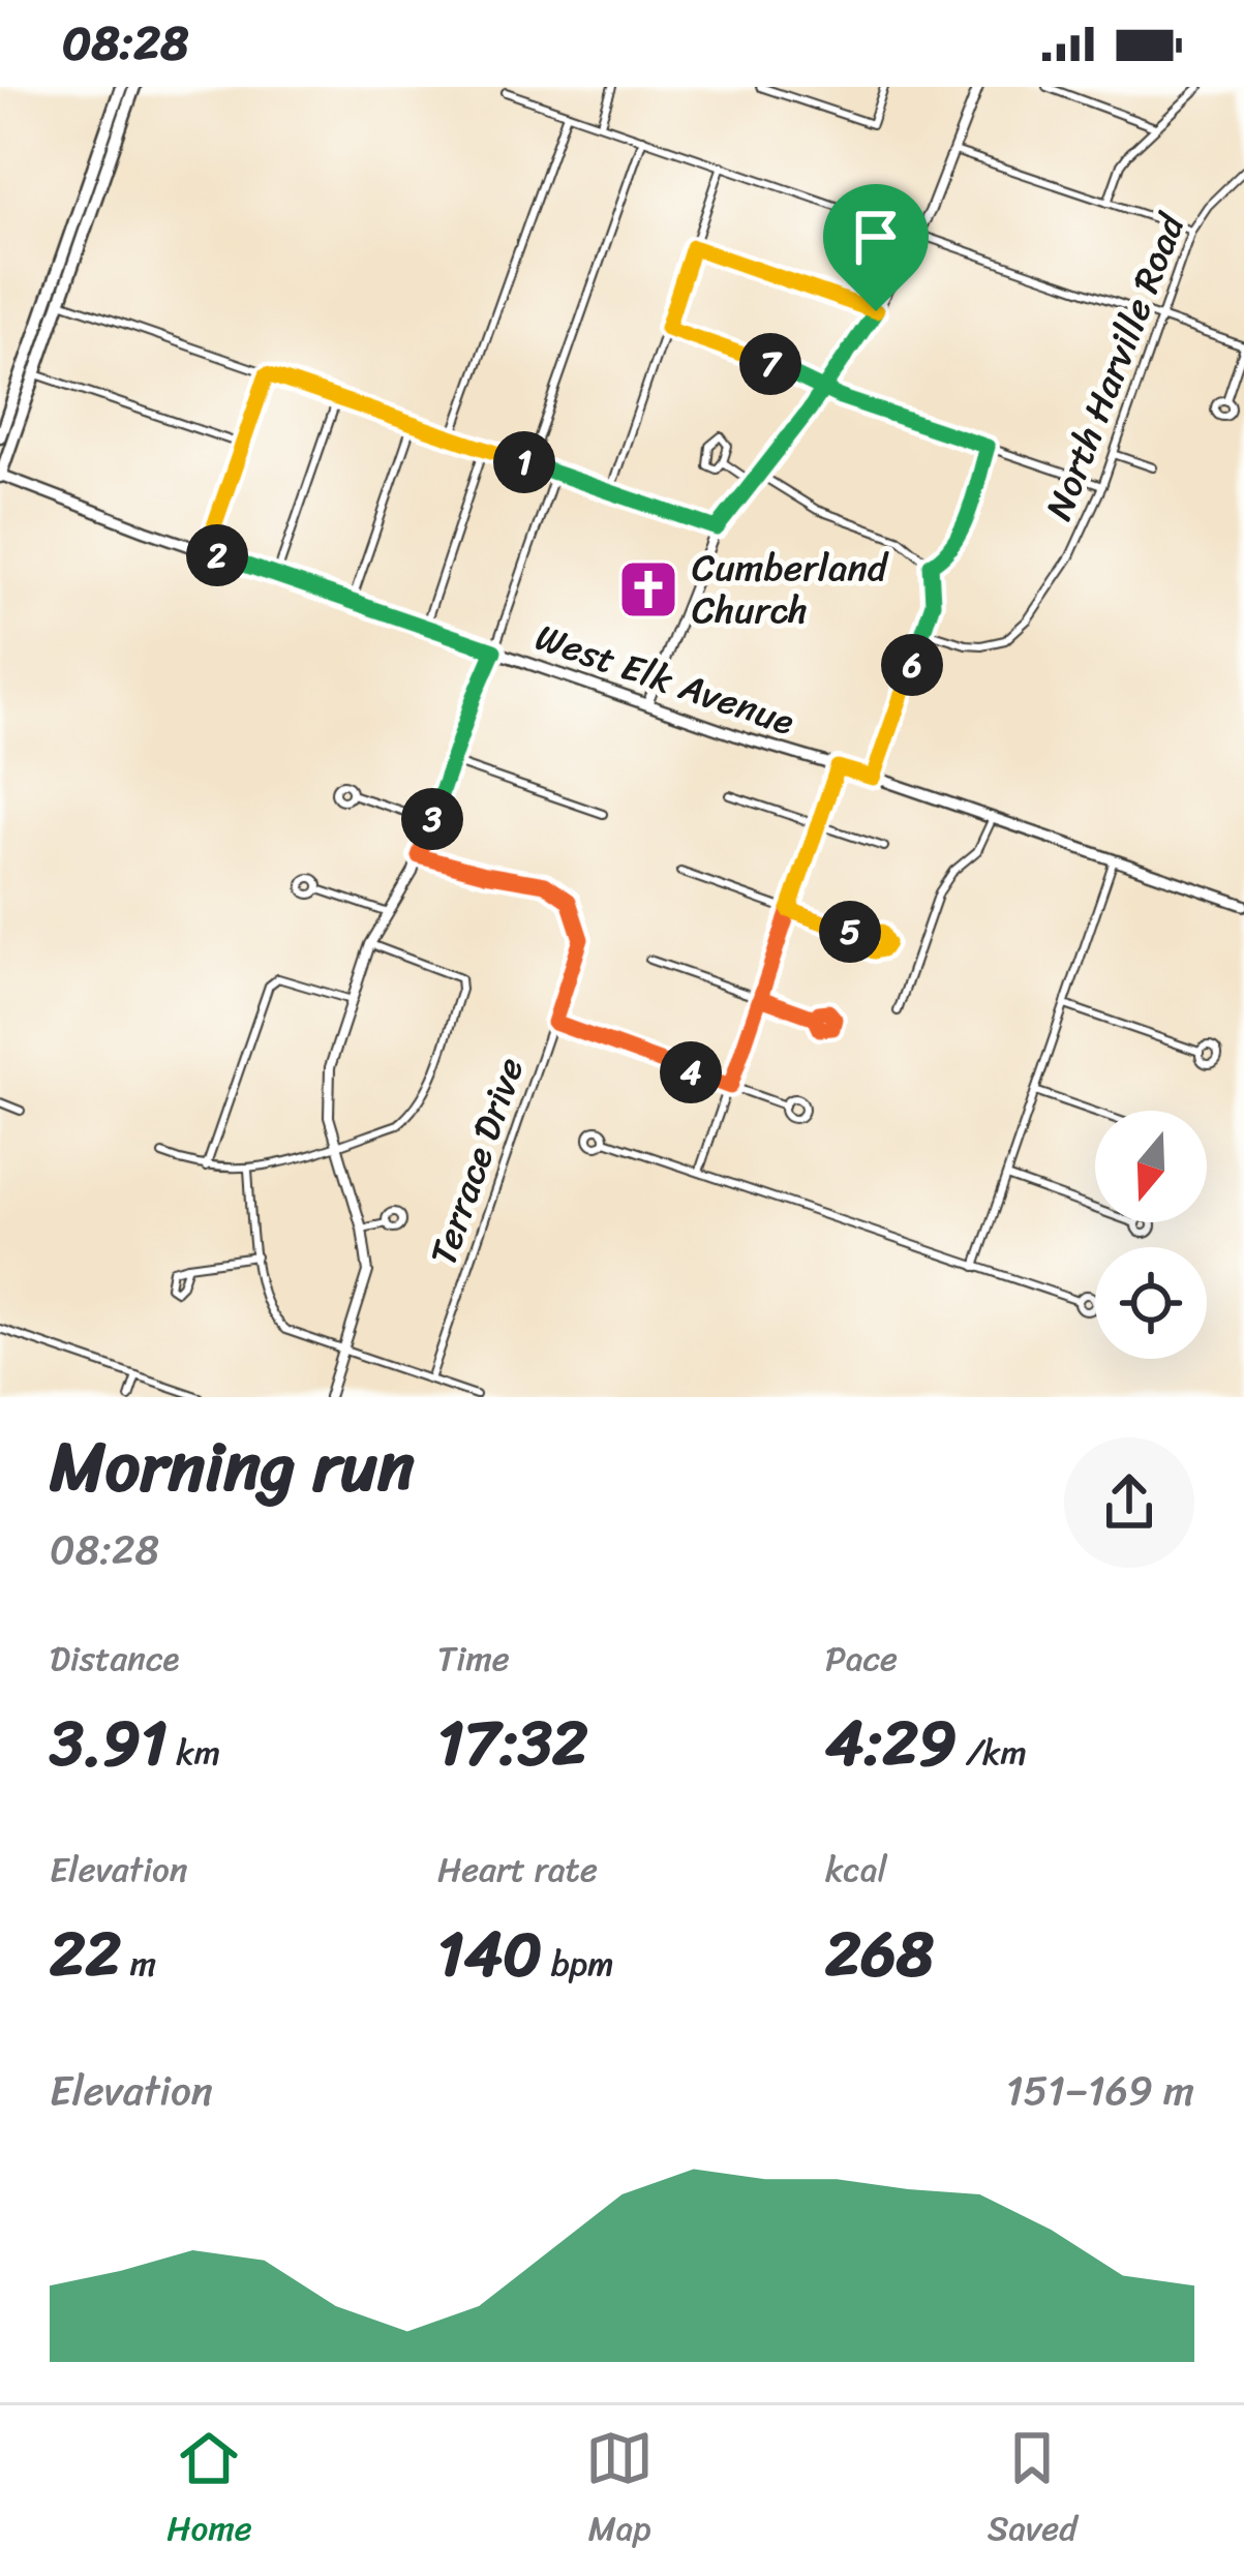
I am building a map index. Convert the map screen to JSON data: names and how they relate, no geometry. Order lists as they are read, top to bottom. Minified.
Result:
{"streets":{"main road":["West Elk Avenue"],"street":["North Harville Road","Terrace Drive"]},"places":{"church":["Cumberland Church"]},"north":"bottom","page":{"status":"08:28","pins":["7","1","2","6","3","5","4"],"heading":["Morning run","08:28"],"stats":[["Distance","3.91 km"],["Time","17:32"],["Pace","4:29 /km"],["Elevation","22 m"],["Heart rate","140 bpm"],["kcal","268"]],"chart":["Elevation","151–169 m"],"tabs":["Home","Map","Saved"]}}
